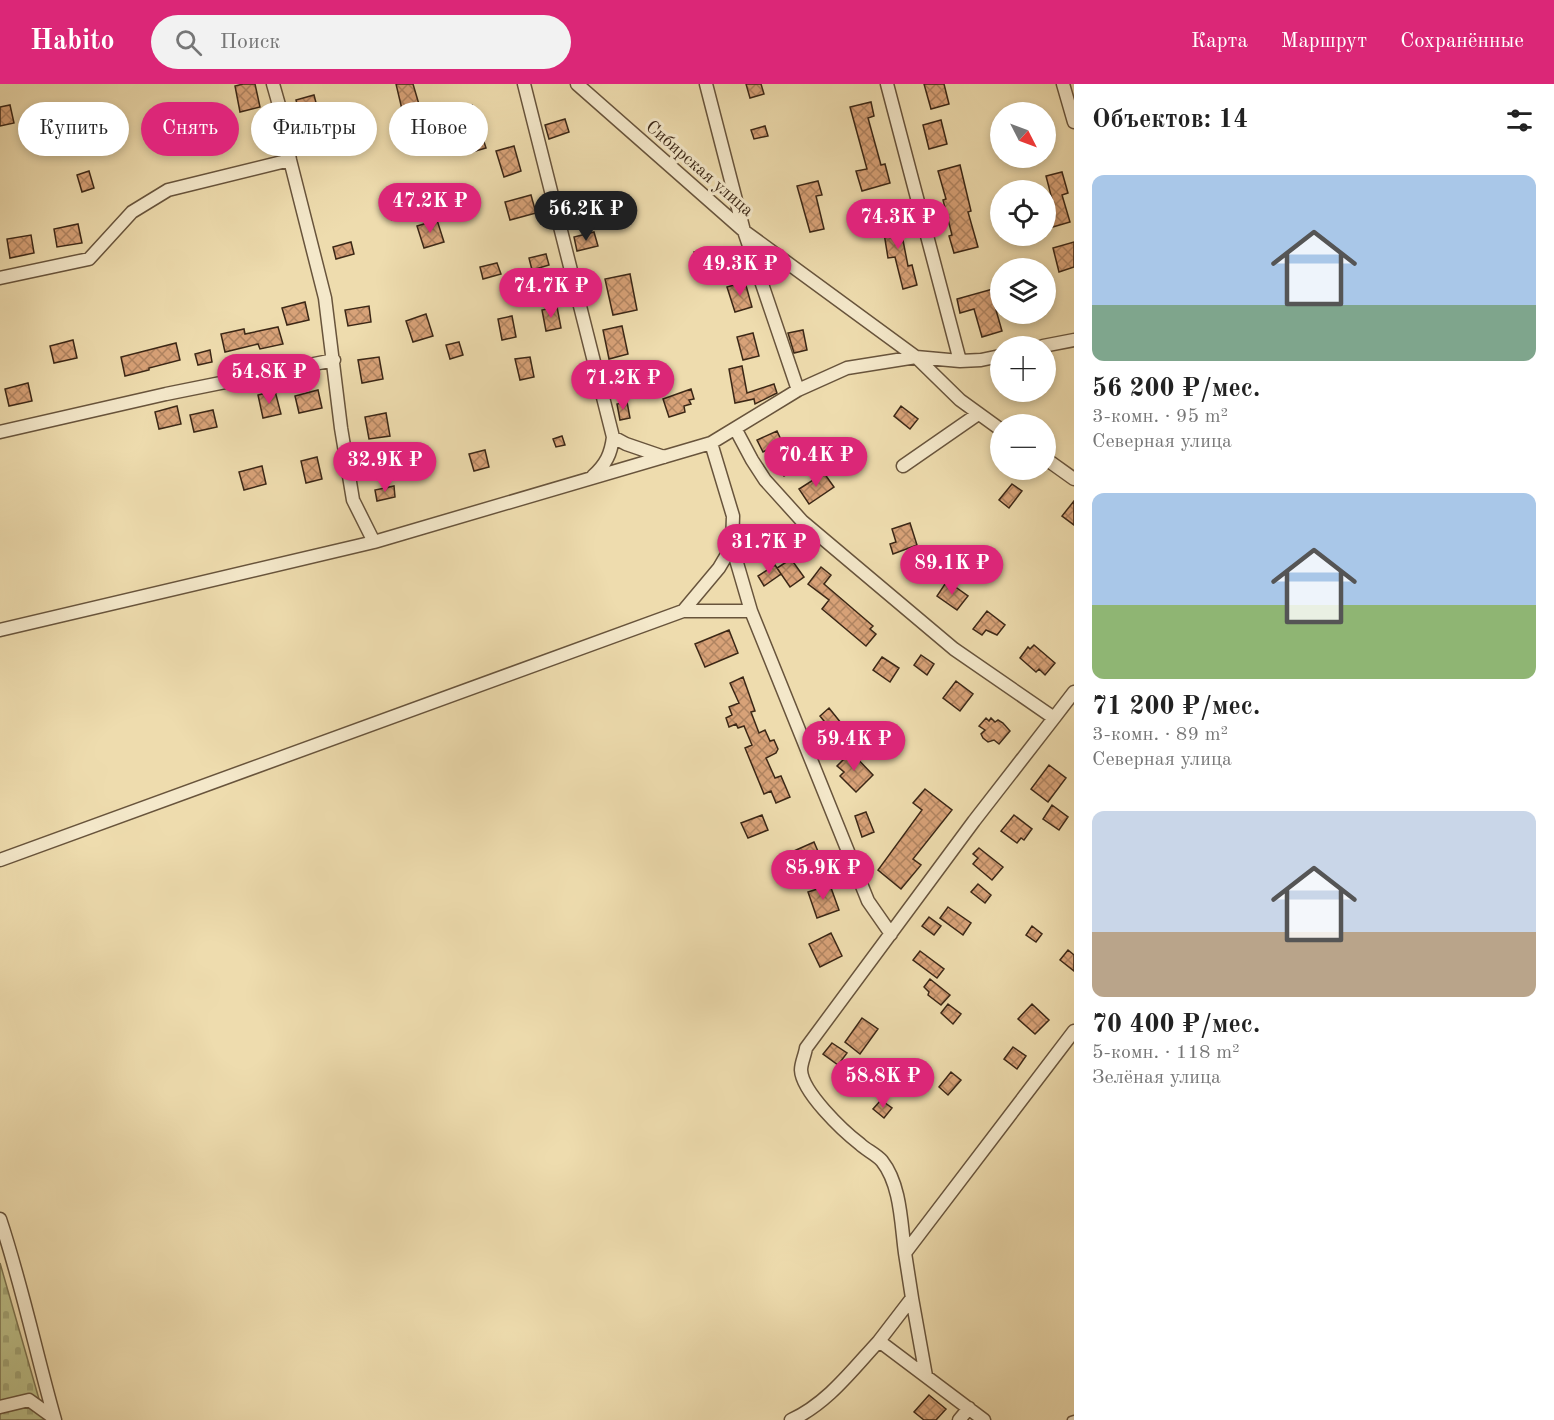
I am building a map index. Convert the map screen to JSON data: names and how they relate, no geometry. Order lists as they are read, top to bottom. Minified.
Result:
{"streets":{"street":["Сибирская улица"]},"north":"bottom right","page":{"header":"Habito","search":"Поиск","nav":["Карта","Маршрут","Сохранённые"],"heading":"Объектов: 14","map_buttons":["+","−"],"chip":["Купить","Снять","Фильтры","Новое"],"list":[{"name":"56 200 ₽/мес.","note":"3-комн. · 95 m² · Северная улица"},{"name":"71 200 ₽/мес.","note":"3-комн. · 89 m² · Северная улица"},{"name":"70 400 ₽/мес.","note":"5-комн. · 118 m² · Зелёная улица"}],"price":["47.2K ₽","56.2K ₽","74.3K ₽","49.3K ₽","74.7K ₽","54.8K ₽","71.2K ₽","70.4K ₽","32.9K ₽","31.7K ₽","89.1K ₽","59.4K ₽","85.9K ₽","58.8K ₽"]}}
